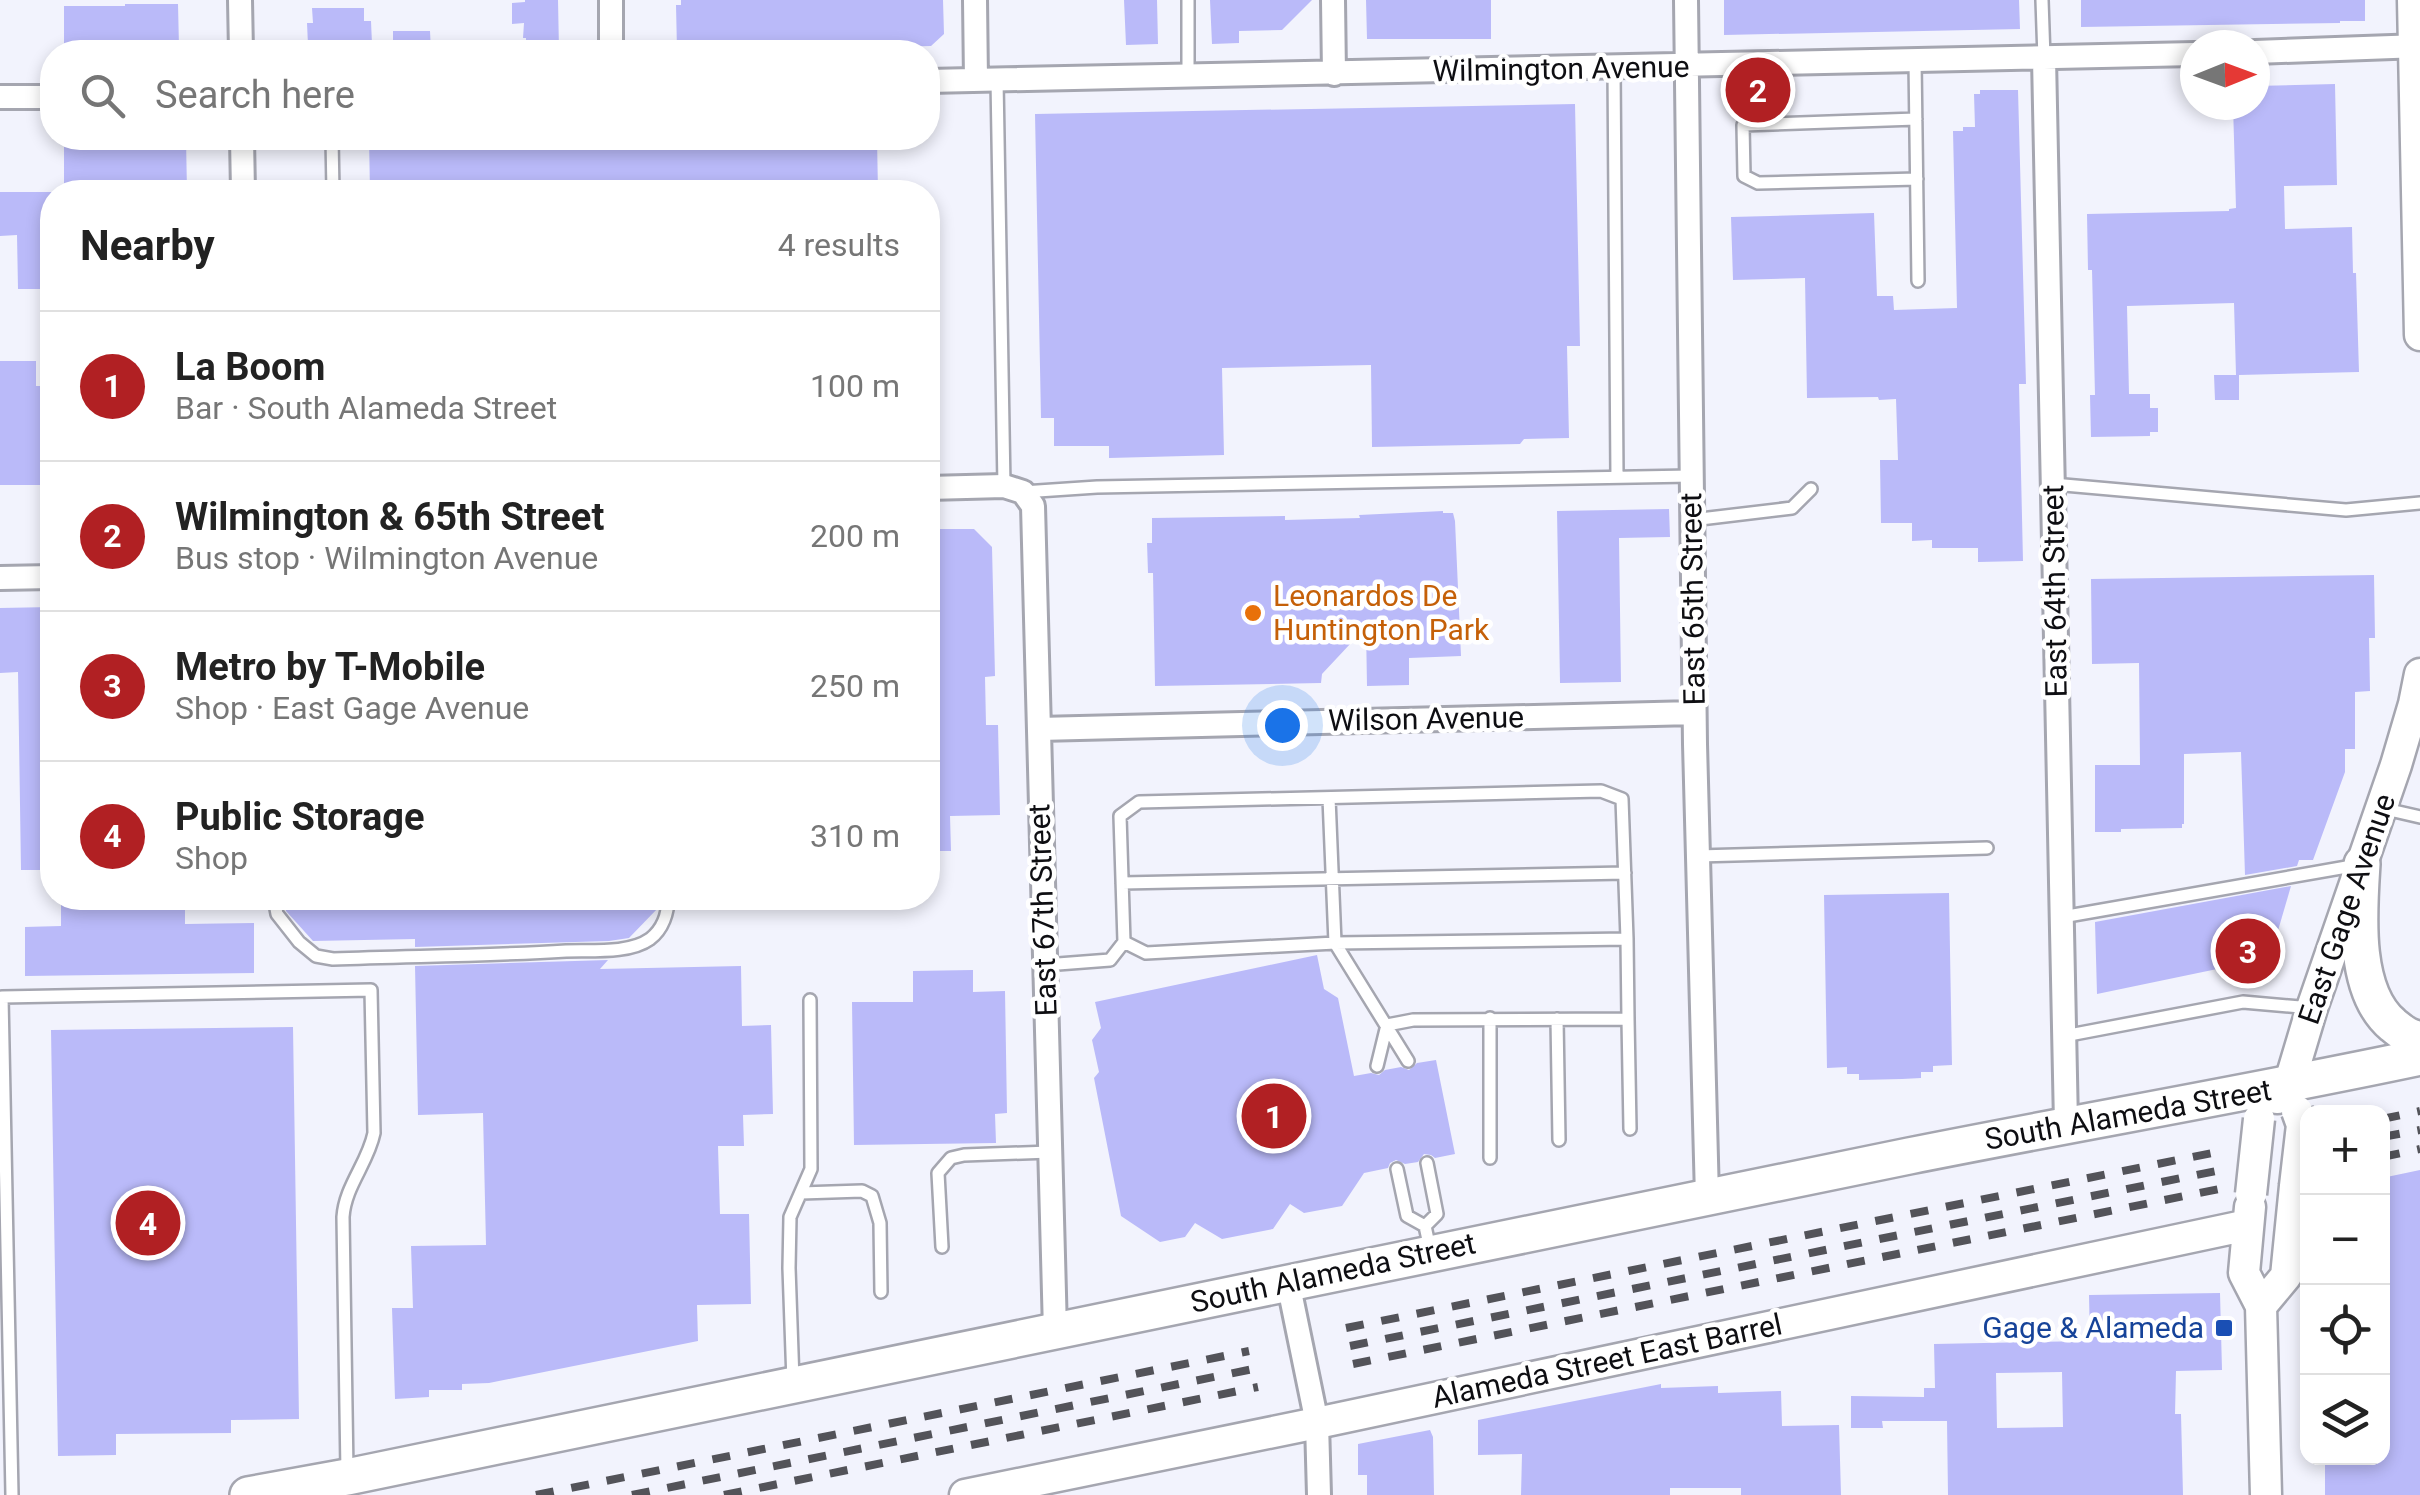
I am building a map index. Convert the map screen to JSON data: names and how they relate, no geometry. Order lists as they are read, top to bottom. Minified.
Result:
{"streets":{"main road":["East Gage Avenue","South Alameda Street","Alameda Street East Barrel"],"street":["Wilmington Avenue","East 64th Street","East 65th Street","Wilson Avenue","East 67th Street"]},"crossings":[["Wilmington Avenue","East 64th Street"],["Wilmington Avenue","East 65th Street"],["East 64th Street","South Alameda Street"],["East 65th Street","Wilson Avenue"],["East 65th Street","South Alameda Street"],["Wilson Avenue","East 67th Street"],["East Gage Avenue","South Alameda Street"],["East Gage Avenue","Alameda Street East Barrel"],["East 67th Street","South Alameda Street"]],"places":{"other":["Leonardos De Huntington Park"],"transit":["Gage & Alameda"]},"north":"right","page":{"search":"Search here","pins":["2","3","1","4"],"heading":["Nearby","4 results"],"list":[{"mark":"1","name":"La Boom","note":"Bar · South Alameda Street","value":"100 m"},{"mark":"2","name":"Wilmington & 65th Street","note":"Bus stop · Wilmington Avenue","value":"200 m"},{"mark":"3","name":"Metro by T-Mobile","note":"Shop · East Gage Avenue","value":"250 m"},{"mark":"4","name":"Public Storage","note":"Shop","value":"310 m"}],"map_buttons":["+","−"]}}
